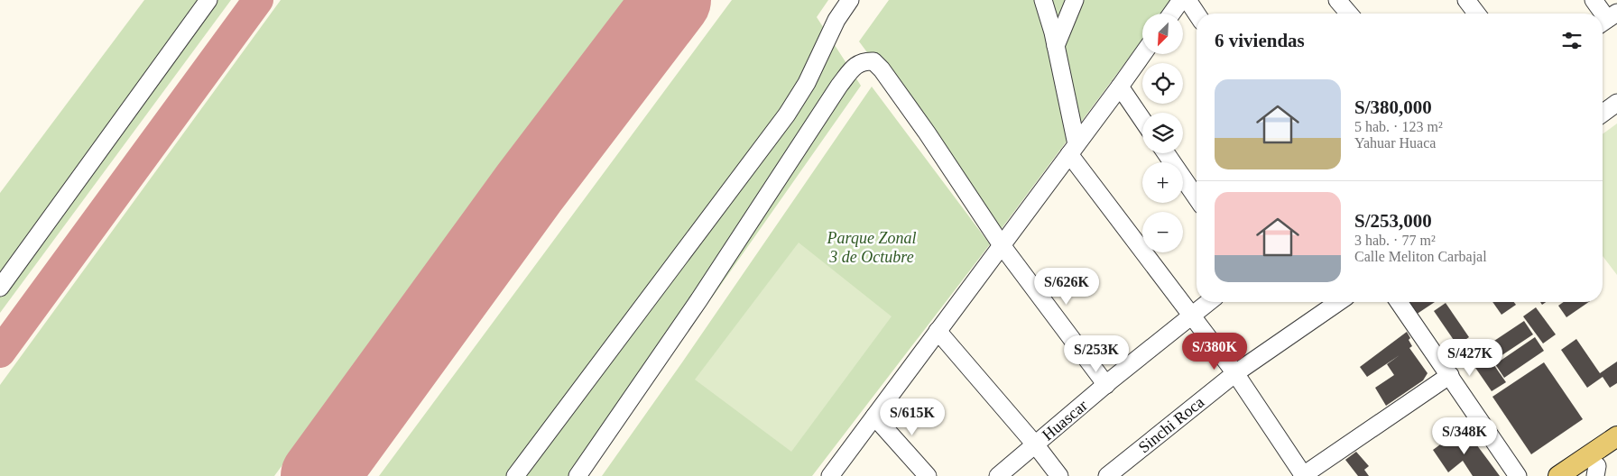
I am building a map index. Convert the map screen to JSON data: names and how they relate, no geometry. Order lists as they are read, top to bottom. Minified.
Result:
{"streets":{"street":["Huascar","Sinchi Roca"]},"parks":["Parque Zonal 3 de Octubre"],"north":"bottom left","page":{"map_buttons":["+","−"],"heading":"6 viviendas","list":[{"name":"S/380,000","note":"5 hab. · 123 m² · Yahuar Huaca"},{"name":"S/253,000","note":"3 hab. · 77 m² · Calle Meliton Carbajal"}],"price":["S/626K","S/380K","S/253K","S/427K","S/615K","S/348K"]}}
